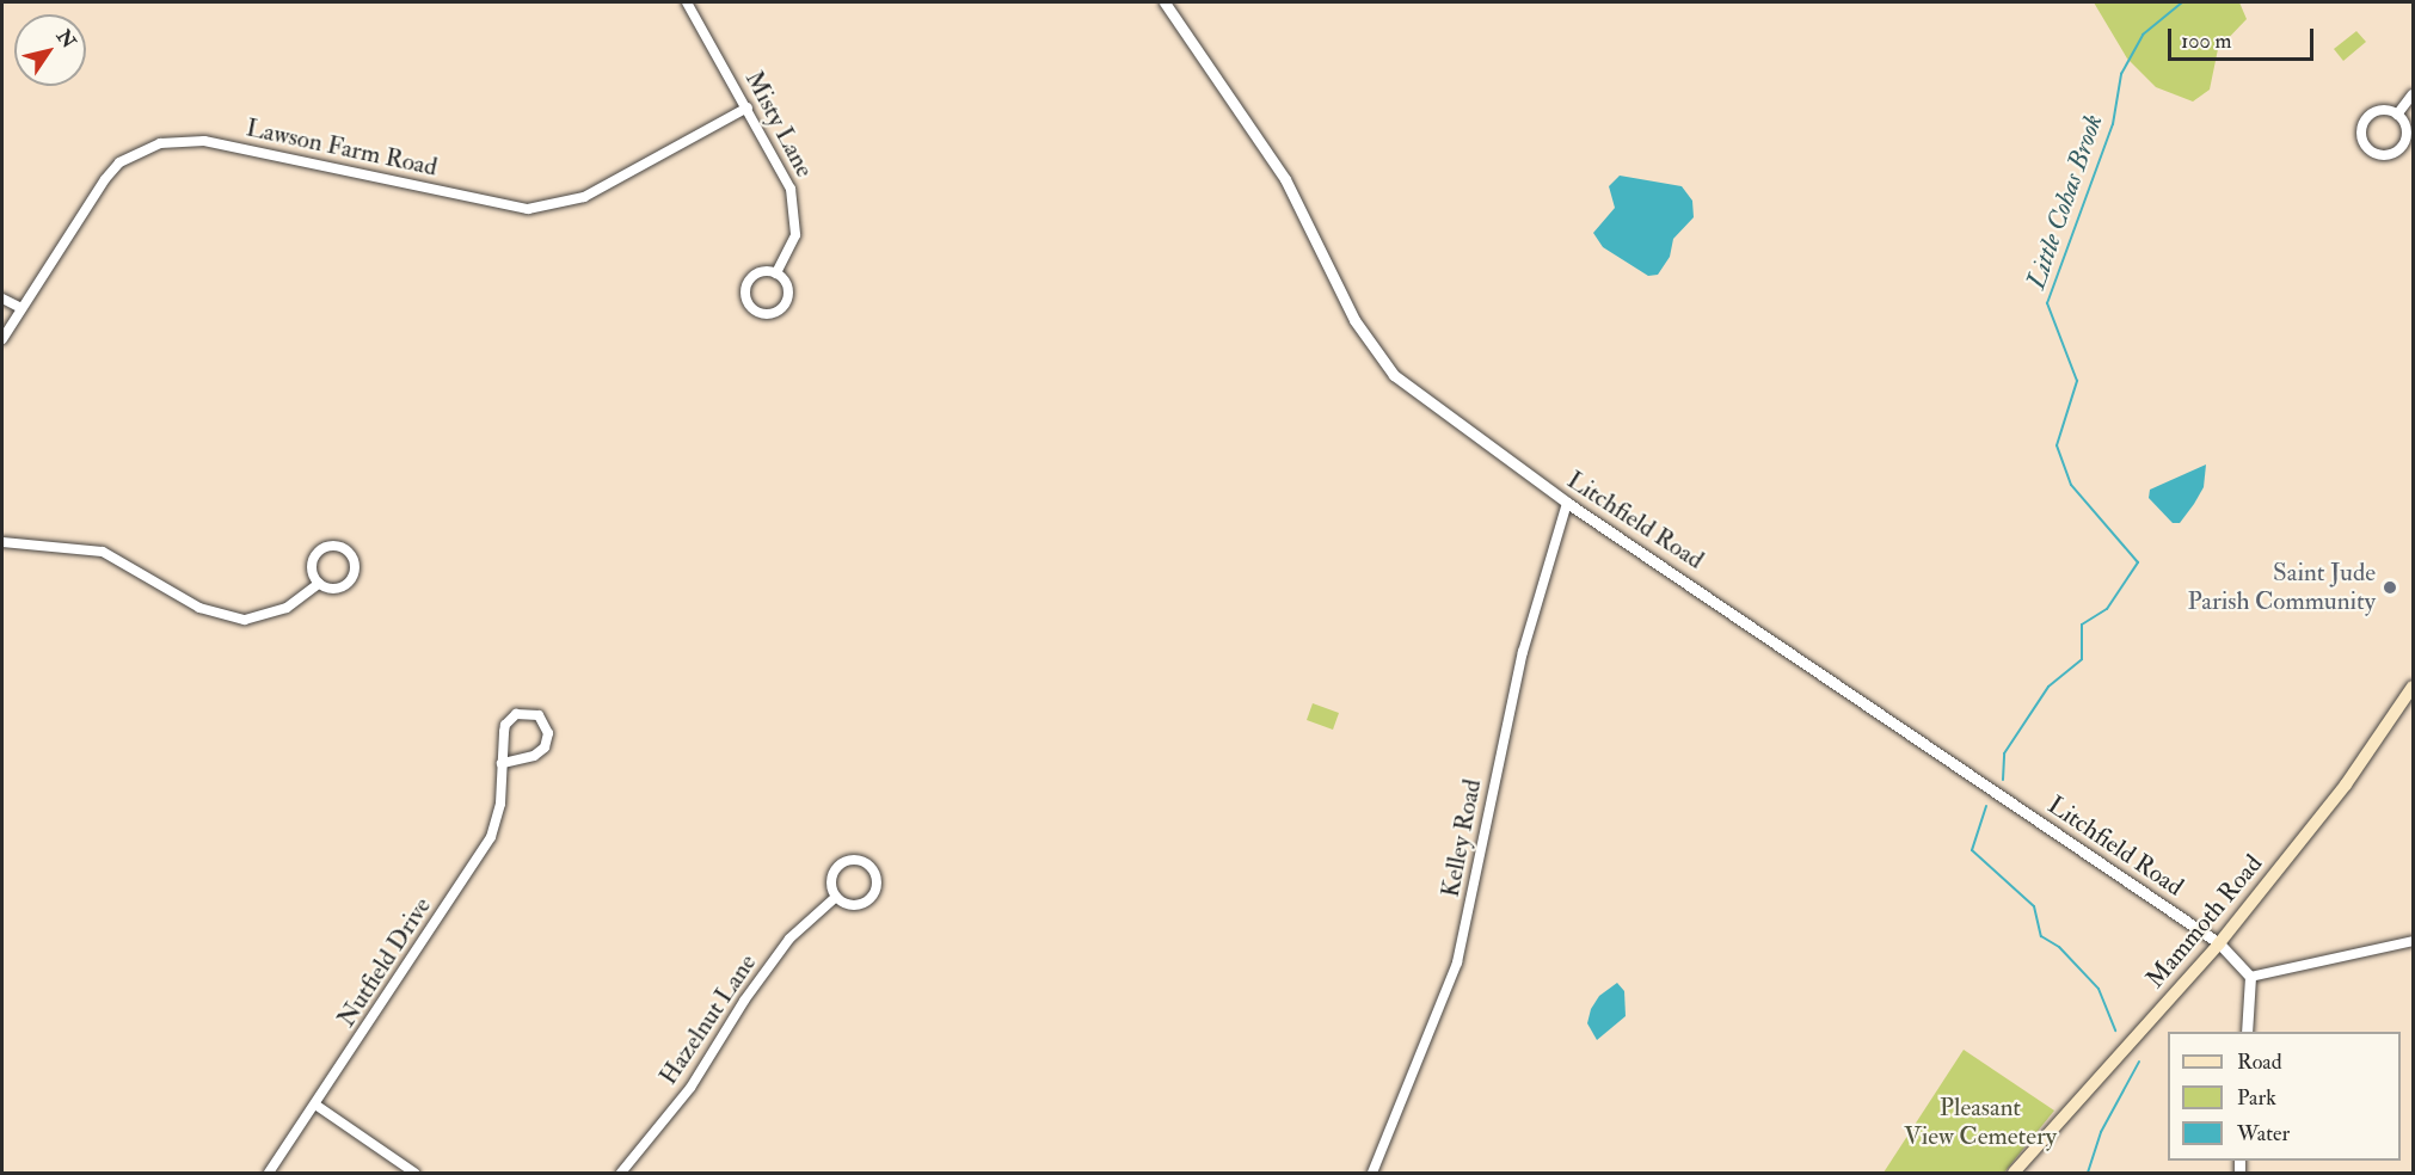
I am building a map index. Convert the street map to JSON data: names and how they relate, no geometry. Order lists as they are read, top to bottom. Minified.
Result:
{"streets":{"main road":["Mammoth Road"],"street":["Misty Lane","Lawson Farm Road","Litchfield Road","Kelley Road","Nutfield Drive","Hazelnut Lane"]},"crossings":[["Misty Lane","Lawson Farm Road"],["Litchfield Road","Kelley Road"],["Litchfield Road","Mammoth Road"]],"water":["Little Cohas Brook"],"parks":["Pleasant View Cemetery"],"places":["Saint Jude Parish Community"],"legend":["Road","Park","Water"],"scale_bar":"100 m","north":"top right"}
